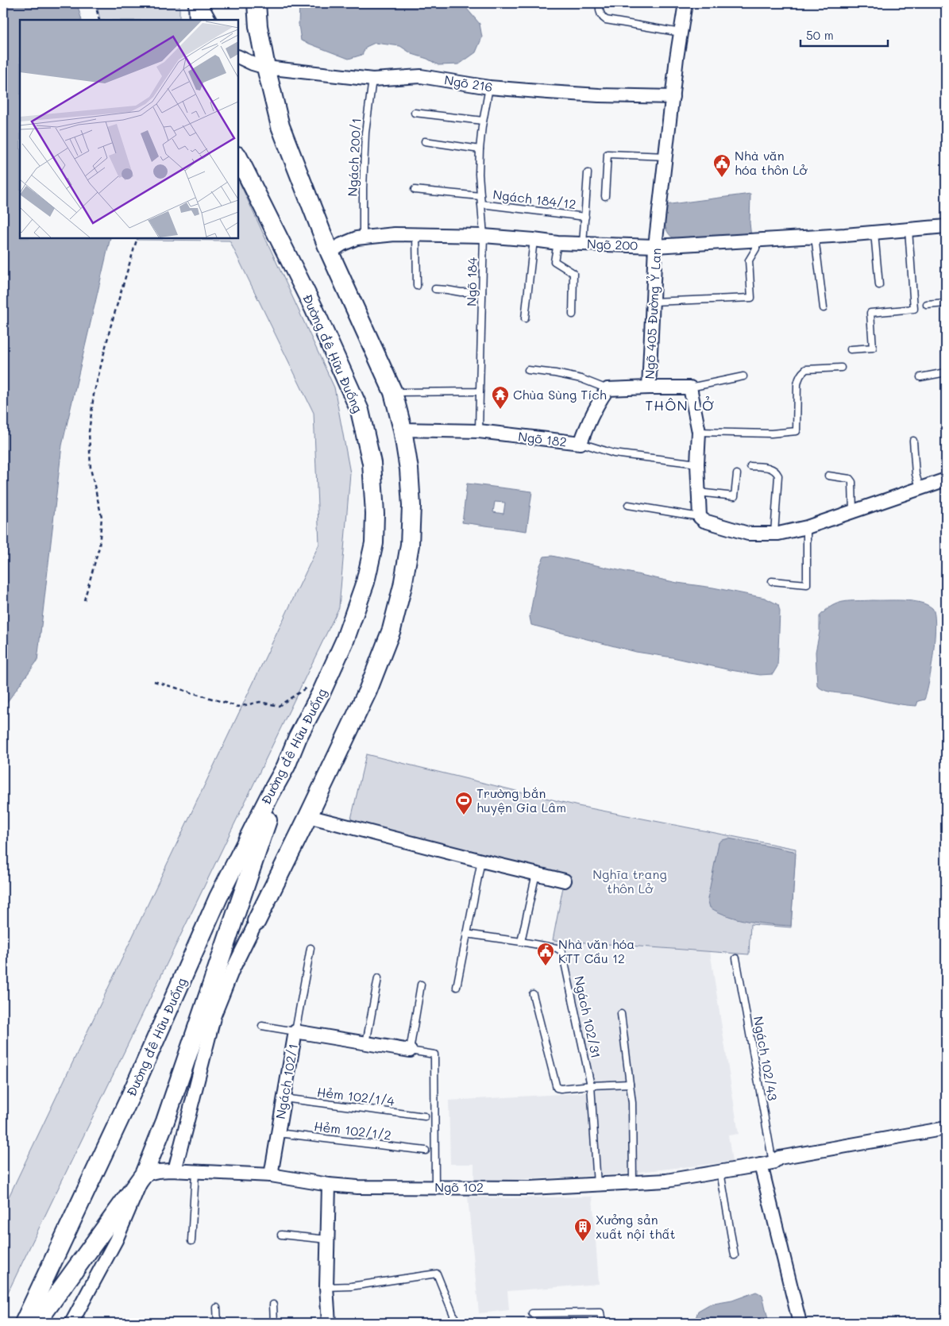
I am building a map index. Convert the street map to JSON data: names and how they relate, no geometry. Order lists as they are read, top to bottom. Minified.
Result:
{"streets":{"main road":["Đường đê Hữu Đuống"],"street":["Ngõ 216","Ngõ 200","Ngõ 405 Đường Ỷ Lan","Ngõ 182","Ngách 102/1","Ngõ 102"],"lane":["Ngách 200/1","Ngách 184/12","Ngõ 184","Ngách 102/31","Ngách 102/43","Hẻm 102/1/4","Hẻm 102/1/2"]},"crossings":[["Ngõ 216","Ngách 200/1"],["Ngõ 216","Ngõ 184"],["Ngõ 216","Ngõ 405 Đường Ỷ Lan"],["Ngách 200/1","Ngõ 200"],["Ngách 184/12","Ngõ 184"],["Ngõ 200","Ngõ 184"],["Ngõ 200","Ngõ 405 Đường Ỷ Lan"],["Ngõ 184","Ngõ 182"],["Ngách 102/31","Ngõ 102"],["Ngách 102/43","Ngõ 102"],["Ngách 102/1","Hẻm 102/1/4"],["Ngách 102/1","Hẻm 102/1/2"],["Ngách 102/1","Ngõ 102"]],"districts":["THÔN LỞ"],"parks":["Nghĩa trang thôn Lở"],"places":{"public building":["Nhà văn hóa thôn Lở","Nhà văn hóa KTT Cầu 12"],"temple":["Chùa Sùng Tích"],"sports":["Trường bắn huyện Gia Lâm"],"building":["Xưởng sản xuất nội thất"]},"scale_bar":"50 m"}
